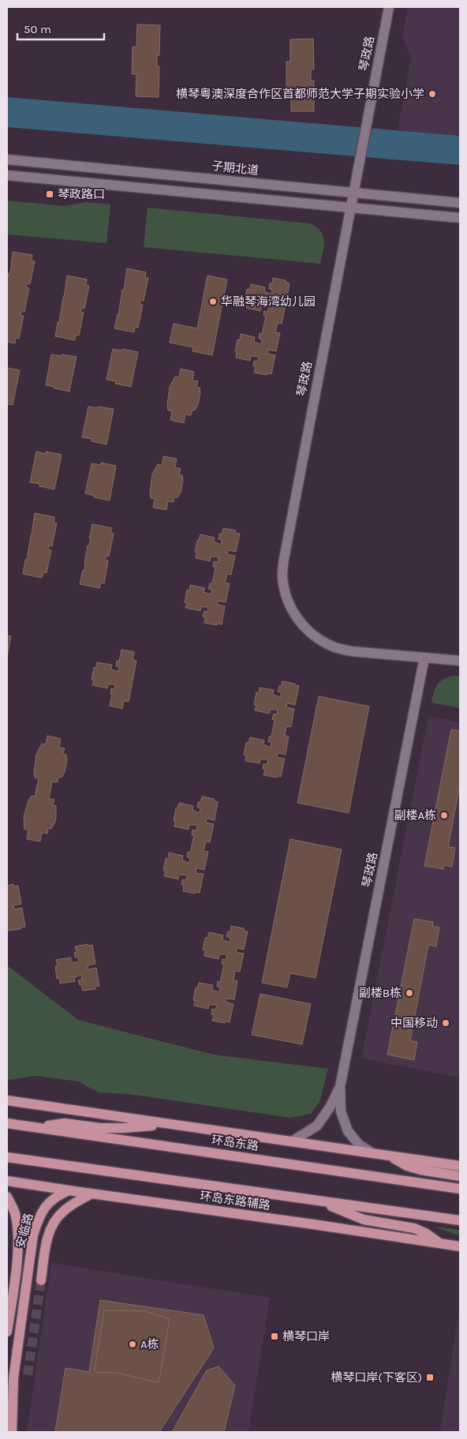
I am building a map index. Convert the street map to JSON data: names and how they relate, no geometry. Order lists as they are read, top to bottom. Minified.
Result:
{"streets":{"main road":["环岛东路","环岛东路辅路","安临路"],"street":["琴政路","子期北道"]},"crossings":[["琴政路","子期北道"],["环岛东路辅路","安临路"]],"places":{"other":["横琴粤澳深度合作区首都师范大学子期实验小学","华融琴海湾幼儿园","副楼A栋","副楼B栋","中国移动","A栋"],"transit":["琴政路口","横琴口岸","横琴口岸(下客区)"]},"scale_bar":"50 m"}
